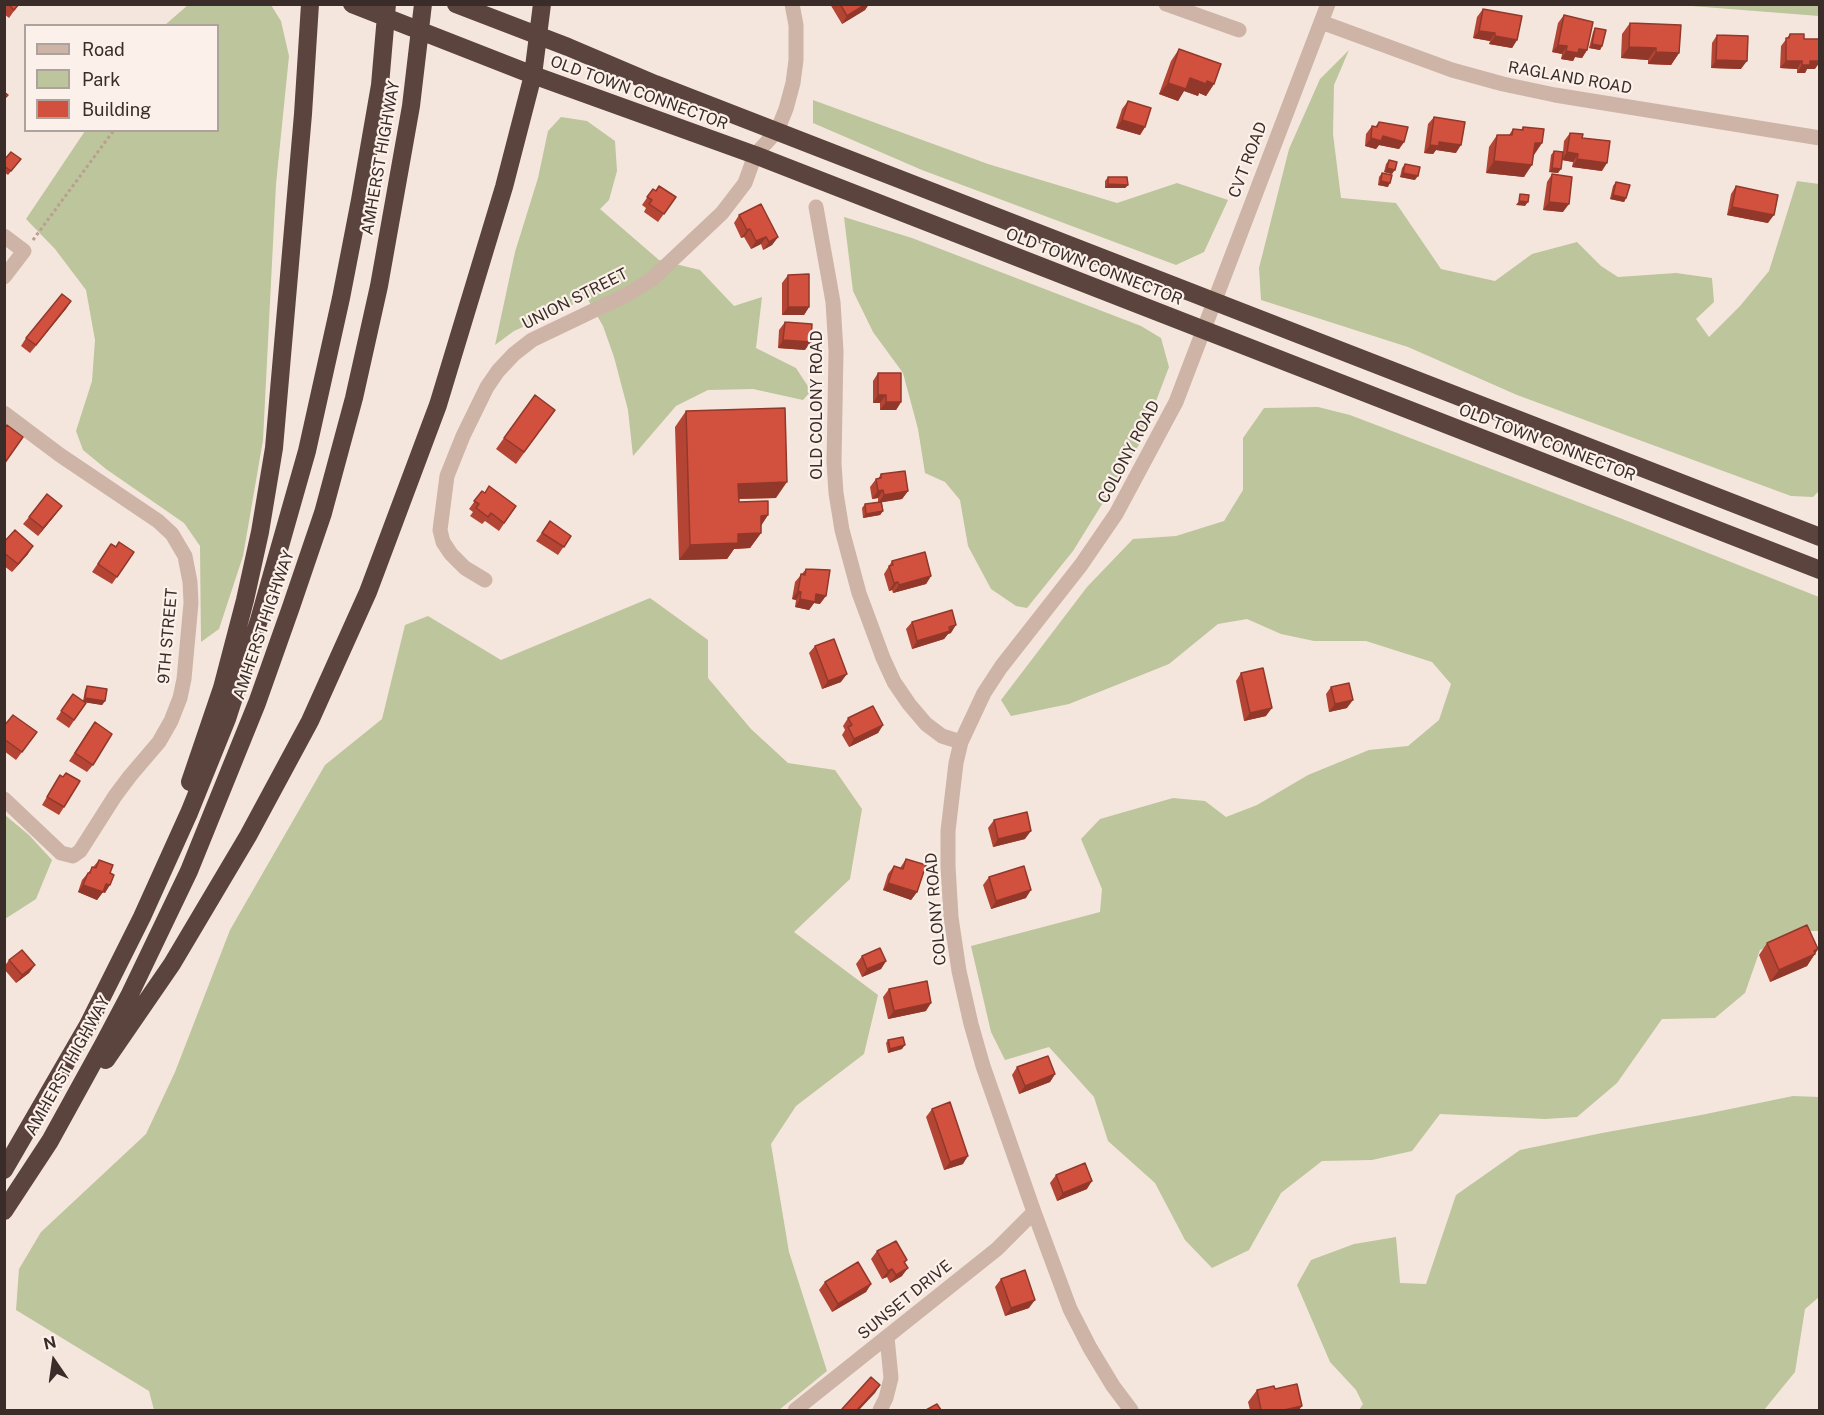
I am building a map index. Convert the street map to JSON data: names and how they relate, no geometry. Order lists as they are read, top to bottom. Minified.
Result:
{"streets":{"highway":["OLD TOWN CONNECTOR","AMHERST HIGHWAY"],"street":["RAGLAND ROAD","CVT ROAD","UNION STREET","OLD COLONY ROAD","COLONY ROAD","9TH STREET","SUNSET DRIVE"]},"crossings":[["RAGLAND ROAD","CVT ROAD"],["OLD TOWN CONNECTOR","CVT ROAD"],["OLD TOWN CONNECTOR","UNION STREET"],["OLD TOWN CONNECTOR","COLONY ROAD"],["CVT ROAD","COLONY ROAD"],["OLD COLONY ROAD","COLONY ROAD"],["COLONY ROAD","SUNSET DRIVE"]],"legend":["Road","Park","Building"],"north":"top"}
